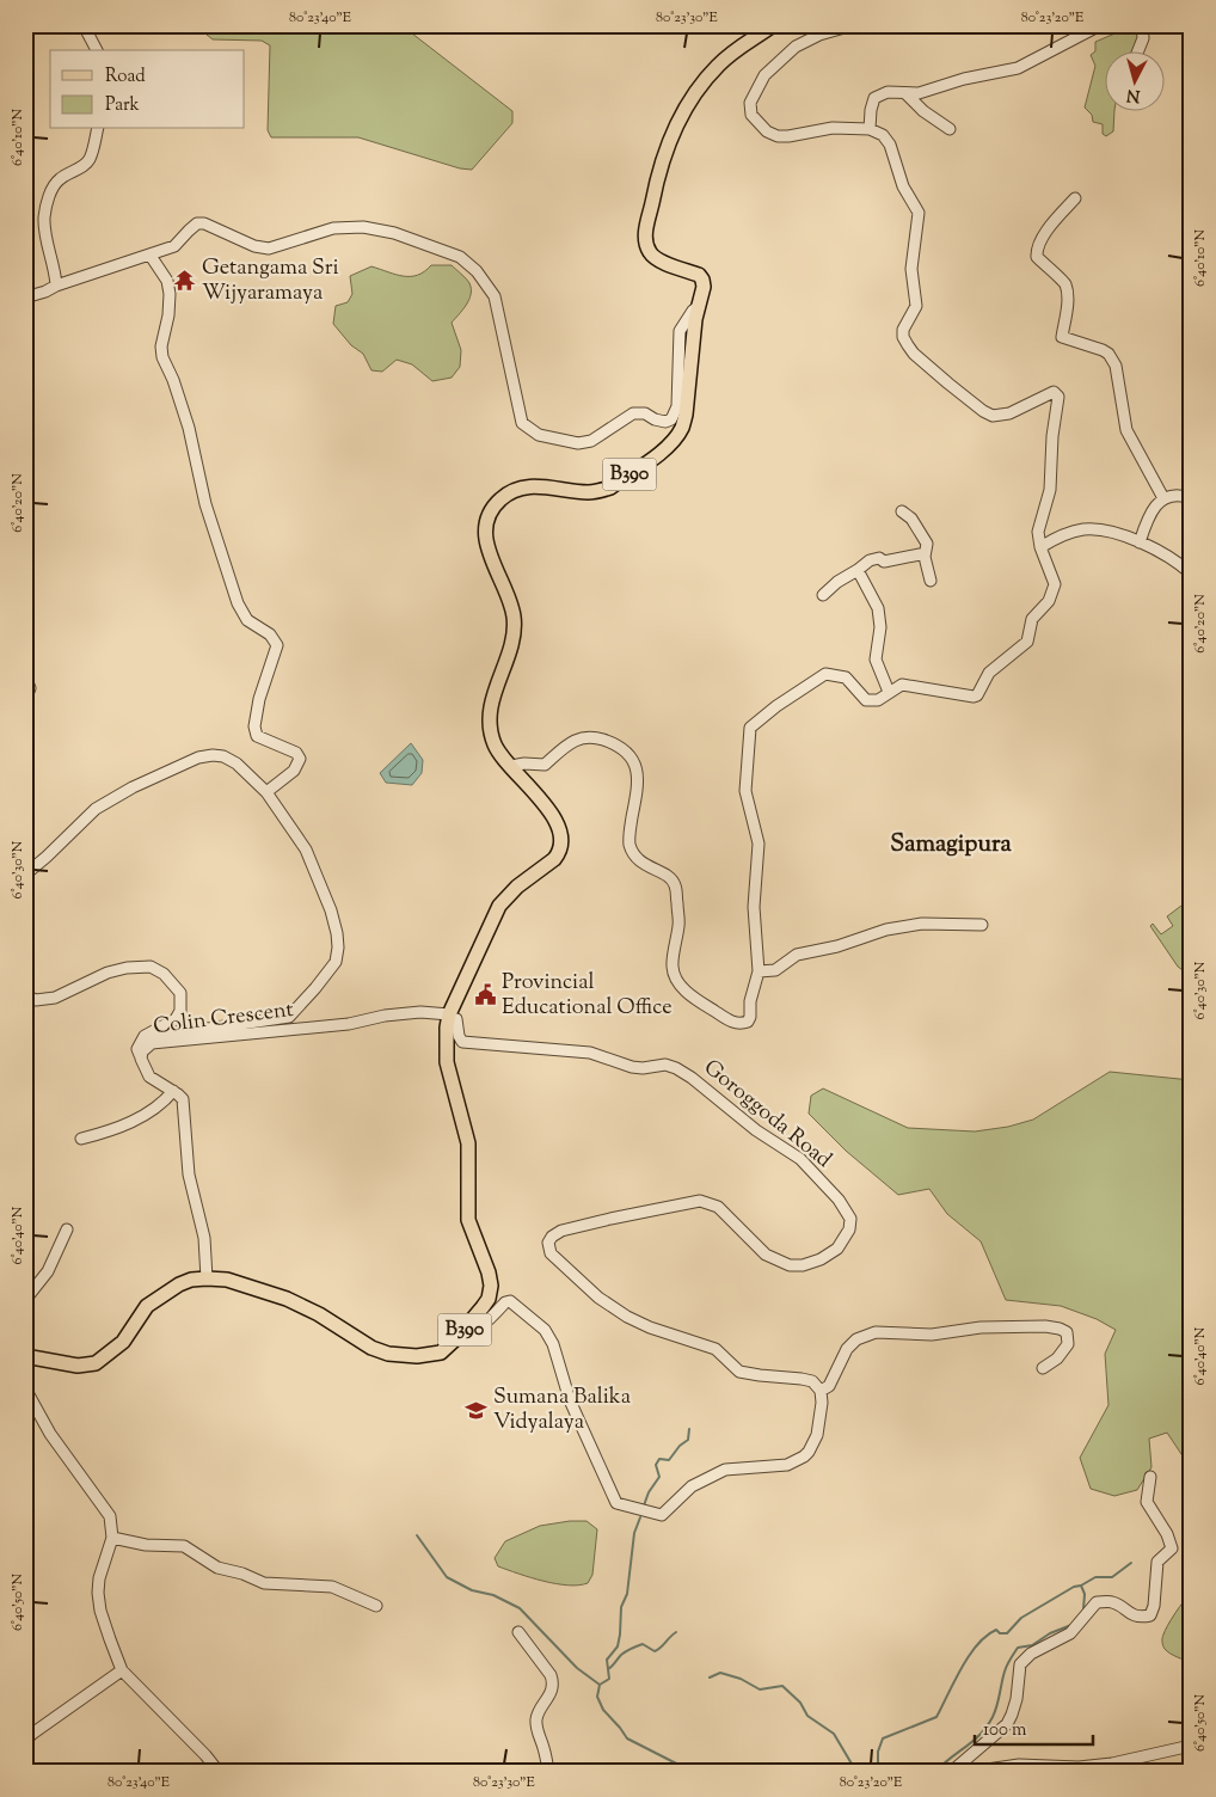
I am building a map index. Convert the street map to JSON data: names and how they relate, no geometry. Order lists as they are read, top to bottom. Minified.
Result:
{"streets":{"main road":["B390"],"street":["Colin Crescent","Goroggoda Road"]},"crossings":[["B390","Colin Crescent"],["B390","Goroggoda Road"],["Colin Crescent","Goroggoda Road"]],"districts":["Samagipura"],"places":{"temple":["Getangama Sri Wijyaramaya"],"public building":["Provincial Educational Office"],"school or university":["Sumana Balika Vidyalaya"]},"legend":["Road","Park"],"scale_bar":"100 m","north":"bottom","coordinates":["80°23'40\"E","80°23'30\"E","80°23'20\"E","6°40'10\"N","6°40'20\"N","6°40'30\"N","6°40'40\"N","6°40'50\"N"]}
